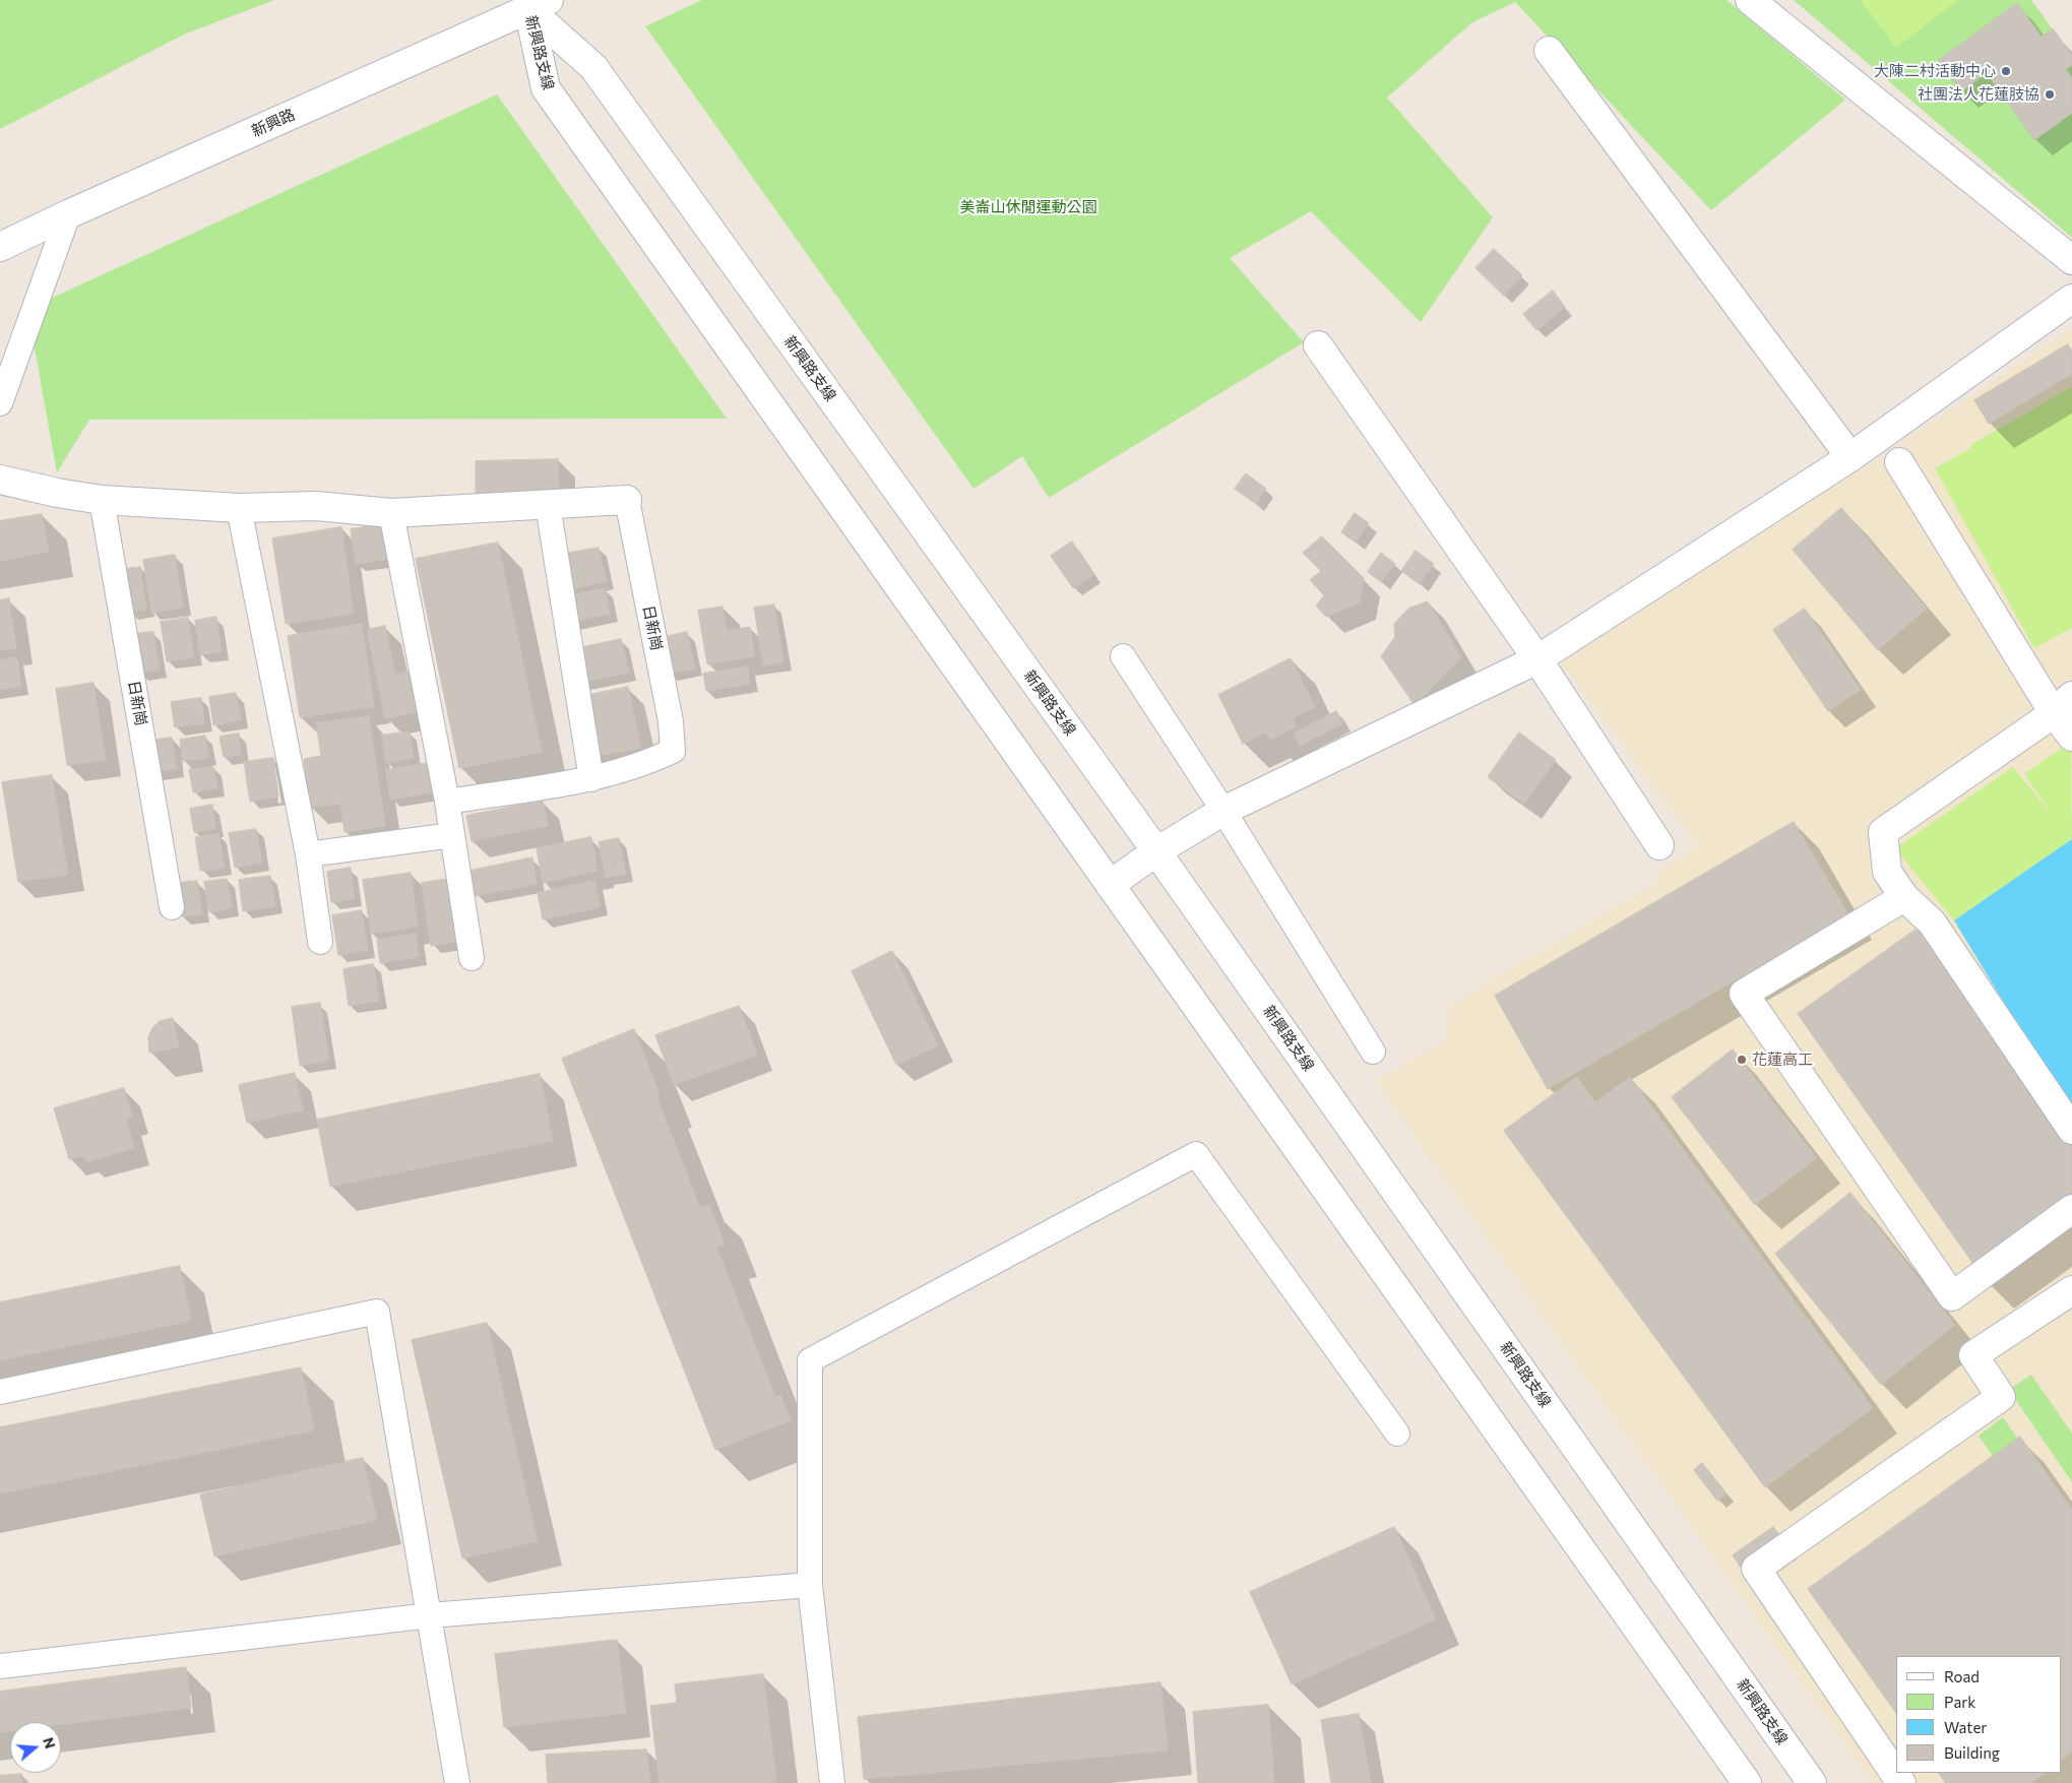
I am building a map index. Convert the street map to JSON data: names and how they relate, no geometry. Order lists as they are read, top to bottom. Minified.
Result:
{"streets":{"street":["新興路支線","新興路","日新崗"]},"crossings":[["新興路支線","新興路"]],"parks":["美崙山休閒運動公園"],"places":["大陳二村活動中心","社團法人花蓮肢協","花蓮高工"],"legend":["Road","Park","Water","Building"],"north":"right"}
